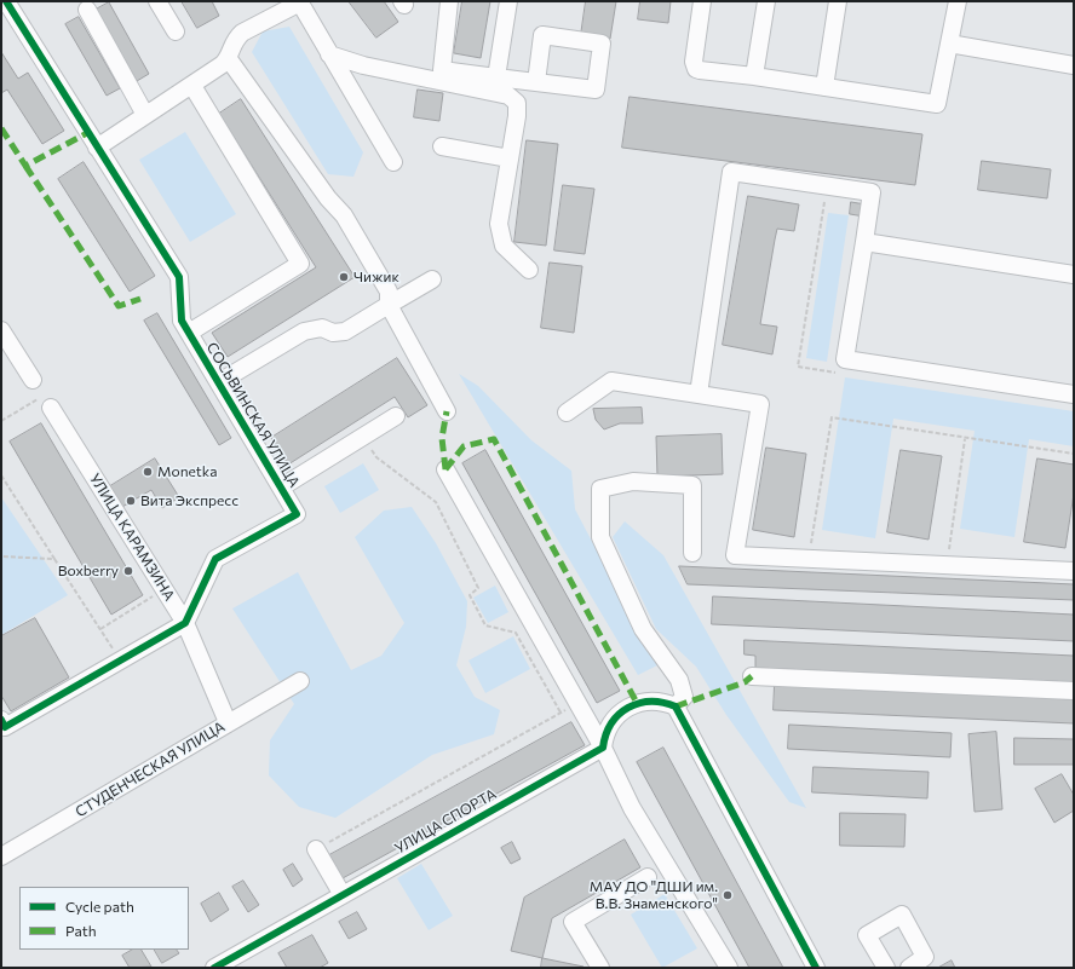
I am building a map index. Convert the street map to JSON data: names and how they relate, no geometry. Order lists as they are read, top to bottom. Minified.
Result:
{"streets":{"street":["СОСЬВИНСКАЯ УЛИЦА","УЛИЦА КАРАМЗИНА","СТУДЕНЧЕСКАЯ УЛИЦА","УЛИЦА СПОРТА"]},"crossings":[["СОСЬВИНСКАЯ УЛИЦА","УЛИЦА КАРАМЗИНА"],["УЛИЦА КАРАМЗИНА","СТУДЕНЧЕСКАЯ УЛИЦА"]],"places":["Чижик","Monetka","Вита Экспресс","Boxberry","МАУ ДО \"ДШИ им. В.В. Знаменского\""],"legend":["Cycle path","Path"]}
